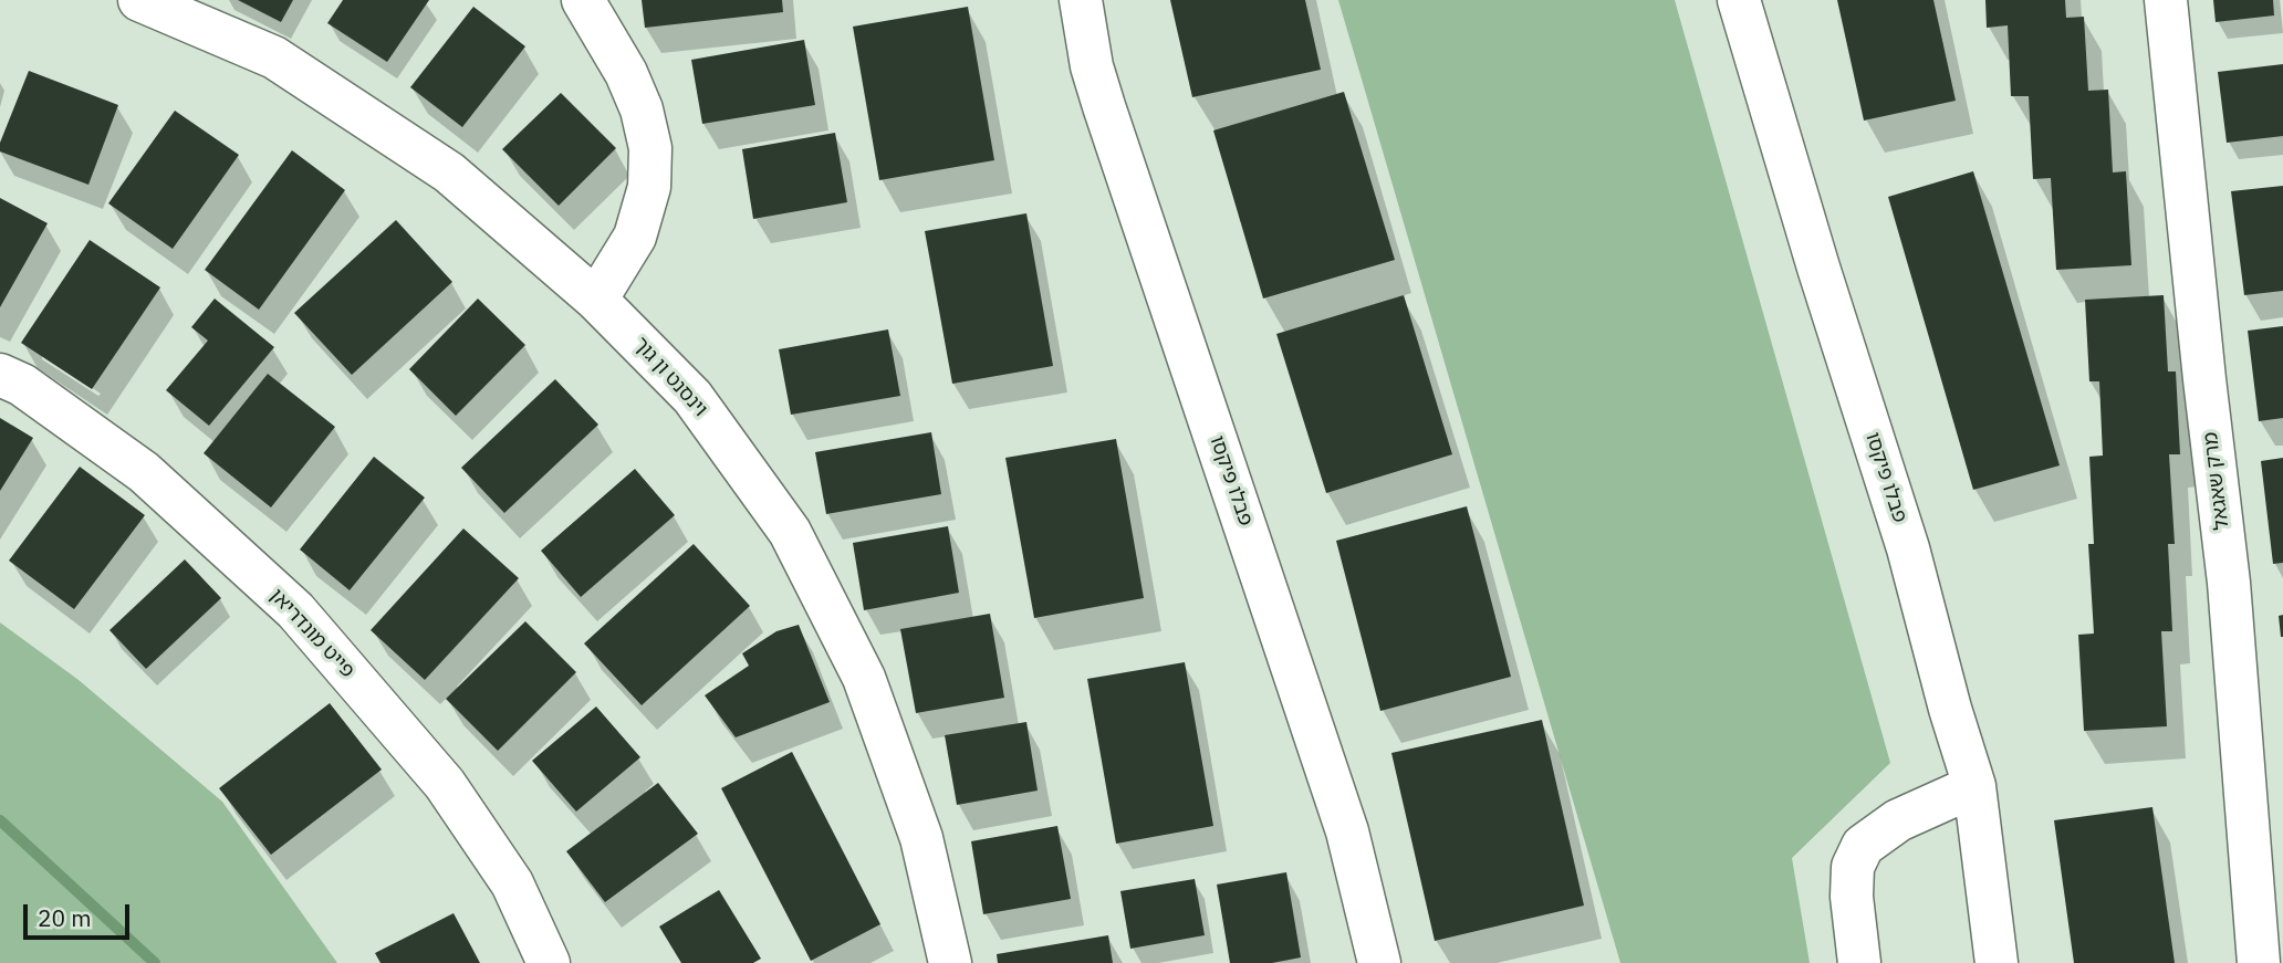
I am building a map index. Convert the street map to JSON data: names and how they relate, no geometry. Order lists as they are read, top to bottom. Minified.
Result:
{"streets":{"street":["וינסנט ון גוך","פבלו פיקסו","מרק שאגאל","פייט מונדריאן"]},"scale_bar":"20 m"}
